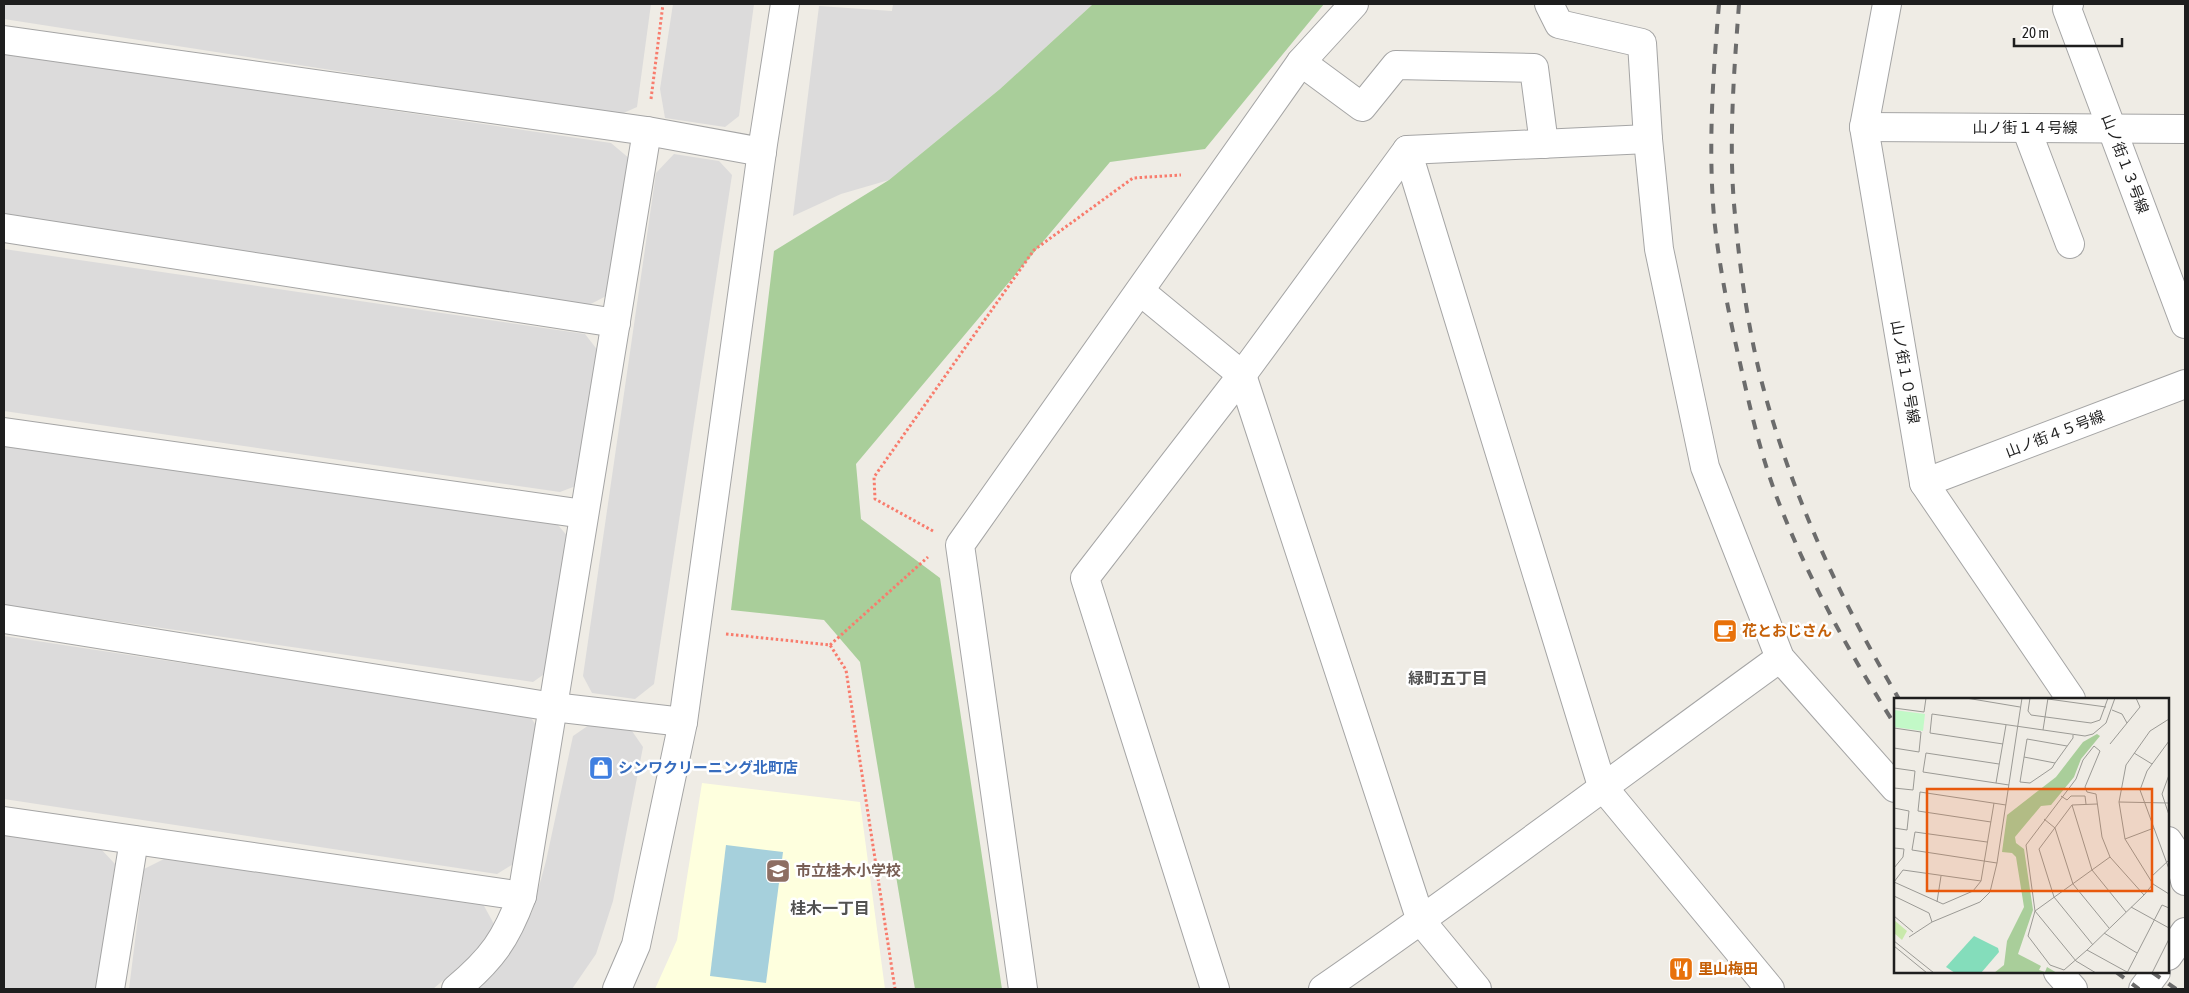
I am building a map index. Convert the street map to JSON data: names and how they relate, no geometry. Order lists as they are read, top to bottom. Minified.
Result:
{"streets":{"street":["山ノ街１４号線","山ノ街１３号線","山ノ街１０号線","山ノ街４５号線"]},"crossings":[["山ノ街１４号線","山ノ街１３号線"],["山ノ街１４号線","山ノ街１０号線"],["山ノ街１０号線","山ノ街４５号線"]],"districts":["緑町五丁目","桂木一丁目"],"places":{"cafe":["花とおじさん"],"shop":["シンワクリーニング北町店"],"school or university":["市立桂木小学校"],"restaurant":["里山梅田"]},"scale_bar":"20 m"}
